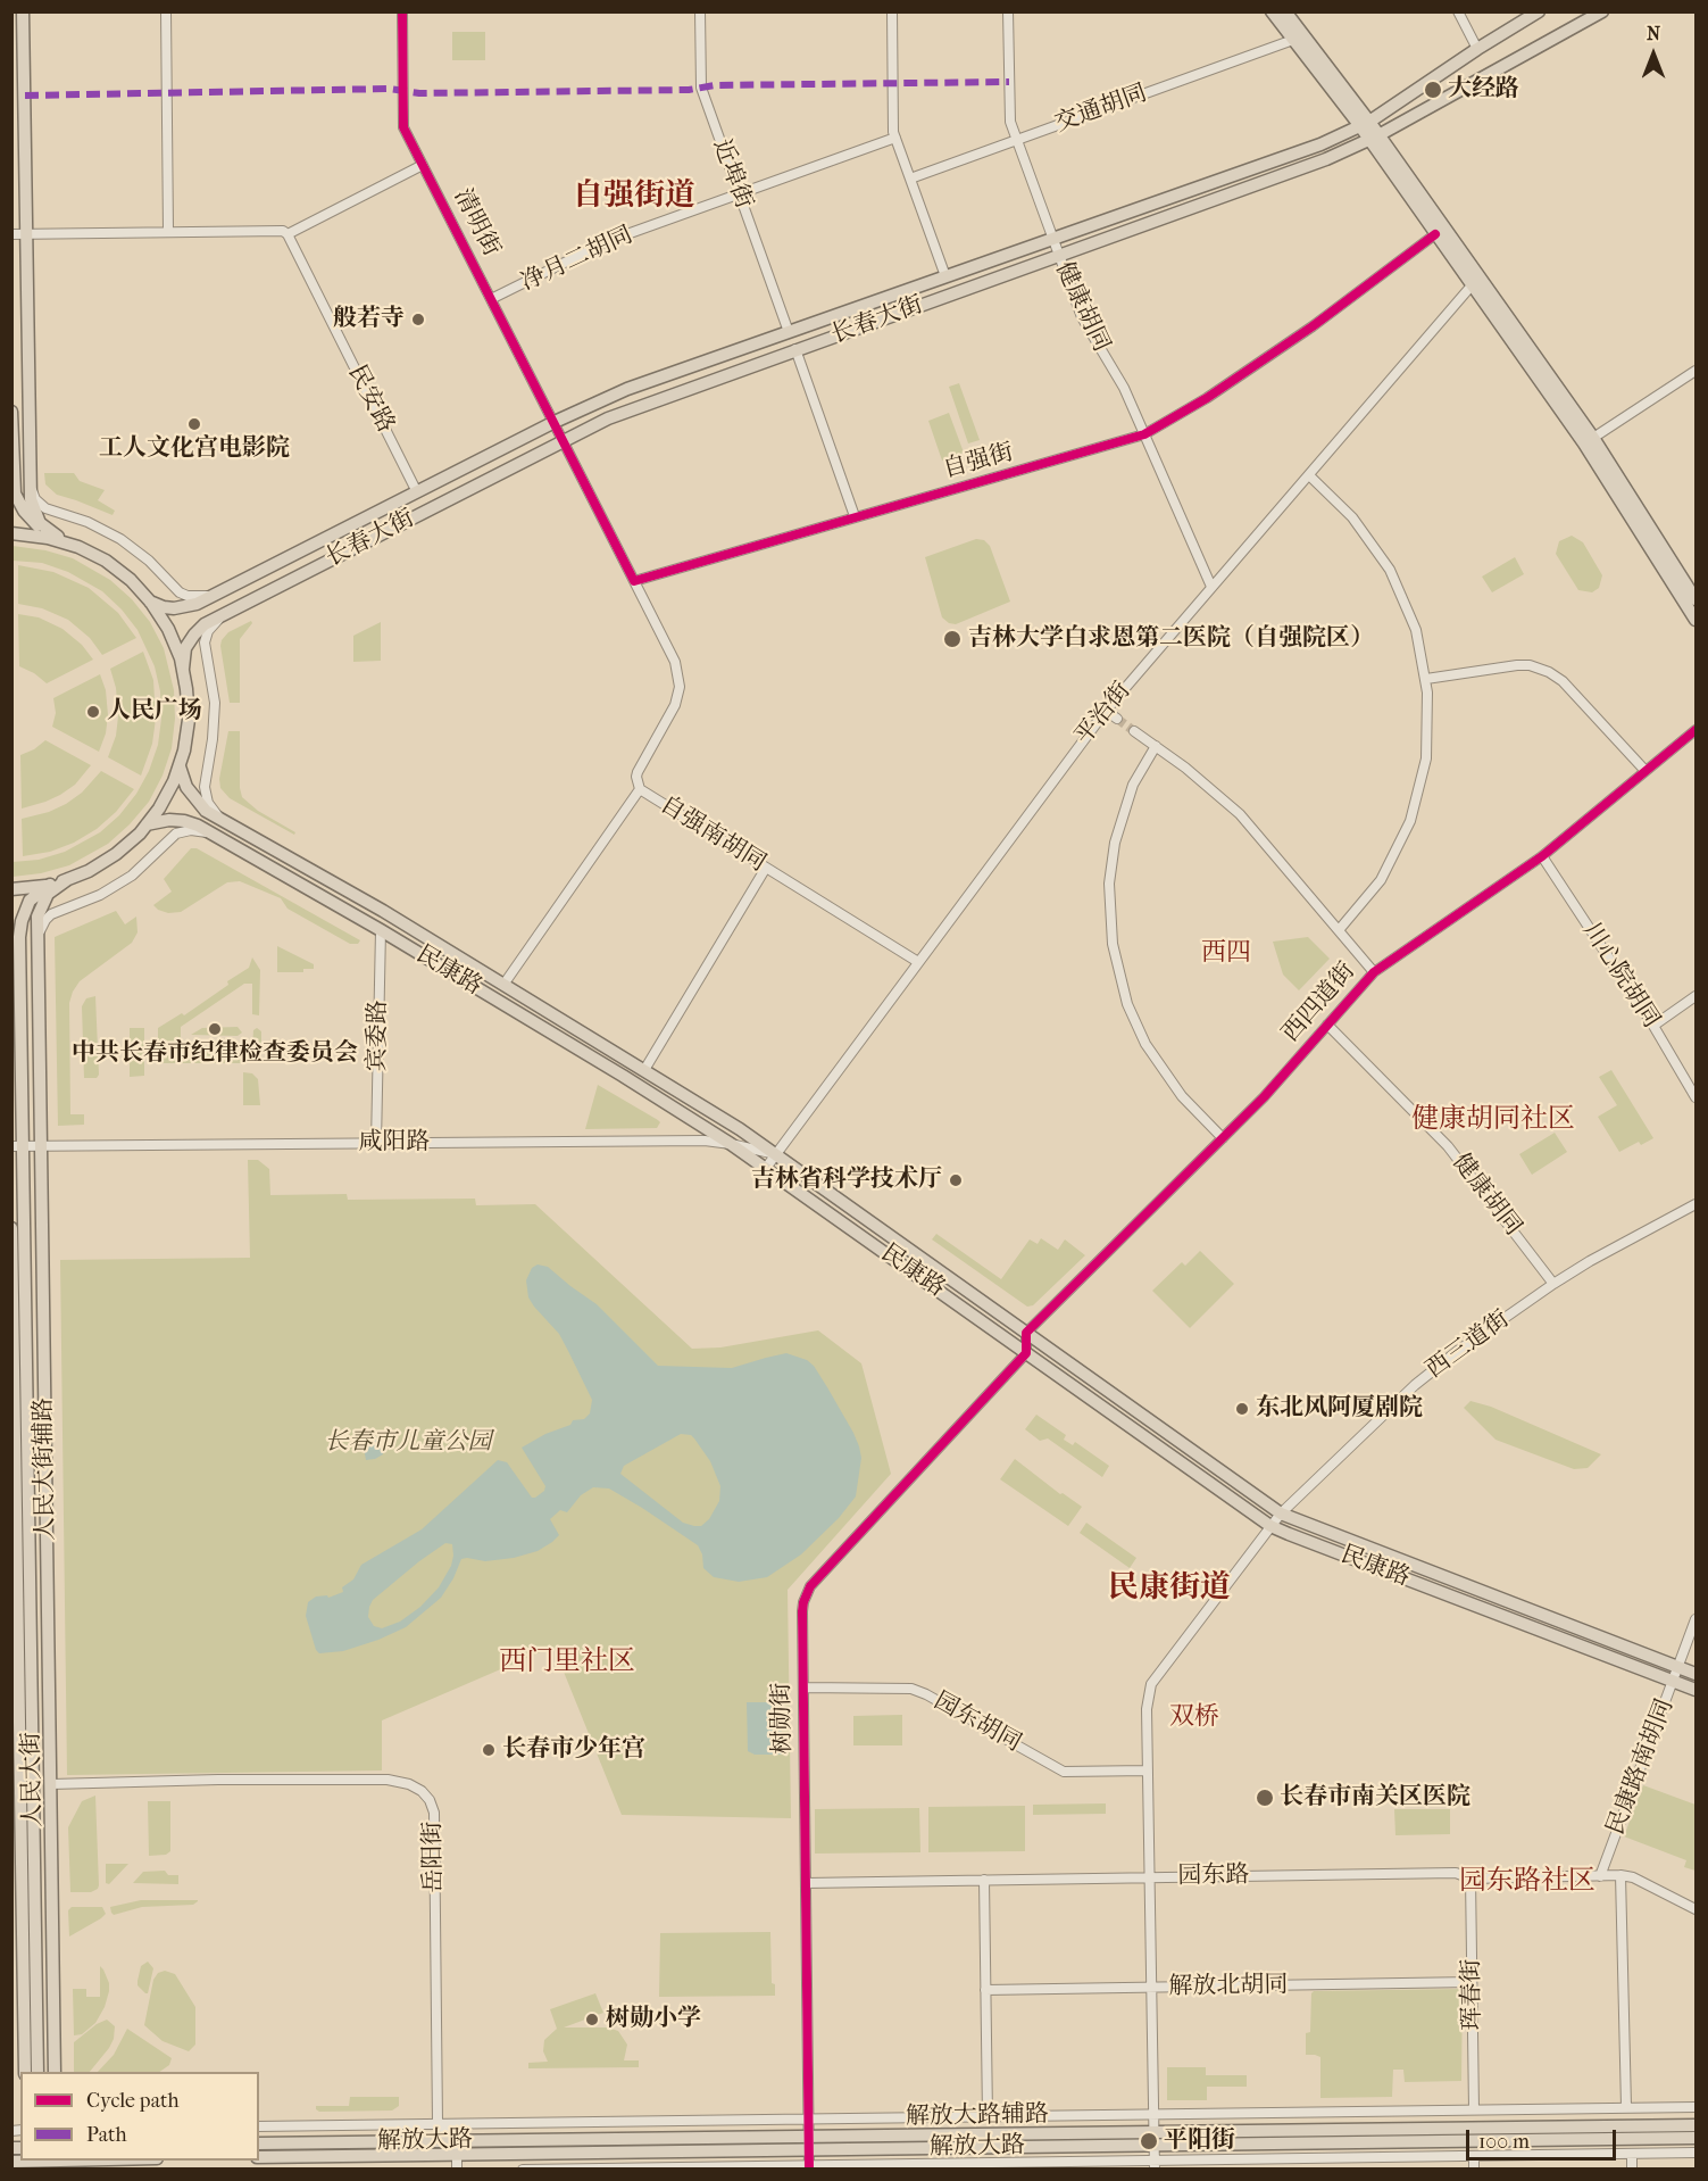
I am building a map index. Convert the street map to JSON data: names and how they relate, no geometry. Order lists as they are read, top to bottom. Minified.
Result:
{"streets":{"main road":["长春大街","民康路","人民大街辅路","人民大街","解放大路"],"street":["交通胡同","近埠街","清明街","净月二胡同","健康胡同","民安路","自强街","平治街","自强南胡同","川心院胡同","西四道街","宾委路","咸阳路","西三道街","树勋街","园东胡同","民康路南胡同","岳阳街","园东路","解放北胡同","珲春街","解放大路辅路"]},"crossings":[["交通胡同","健康胡同"],["近埠街","净月二胡同"],["近埠街","长春大街"],["清明街","净月二胡同"],["清明街","长春大街"],["健康胡同","长春大街"],["健康胡同","自强街"],["健康胡同","平治街"],["健康胡同","西四道街"],["健康胡同","西三道街"],["长春大街","民安路"],["平治街","自强南胡同"],["平治街","民康路"],["平治街","咸阳路"],["自强南胡同","民康路"],["民康路","西四道街"],["民康路","宾委路"],["民康路","咸阳路"],["民康路","西三道街"],["民康路","树勋街"],["民康路","民康路南胡同"],["川心院胡同","西四道街"],["宾委路","咸阳路"],["咸阳路","人民大街辅路"],["咸阳路","人民大街"],["人民大街辅路","岳阳街"],["树勋街","园东胡同"],["树勋街","园东路"],["树勋街","解放大路辅路"],["树勋街","解放大路"],["民康路南胡同","园东路"],["岳阳街","解放大路辅路"],["园东路","珲春街"],["解放北胡同","珲春街"],["珲春街","解放大路辅路"]],"districts":["自强街道","西四","健康胡同社区","民康街道","西门里社区","双桥","园东路社区"],"parks":["长春市儿童公园"],"places":["大经路","般若寺","工人文化宫电影院","吉林大学白求恩第二医院（自强院区）","人民广场","中共长春市纪律检查委员会","吉林省科学技术厅","东北风阿厦剧院","长春市少年宫","长春市南关区医院","树勋小学","平阳街"],"legend":["Cycle path","Path"],"scale_bar":"100 m","north":"top"}
